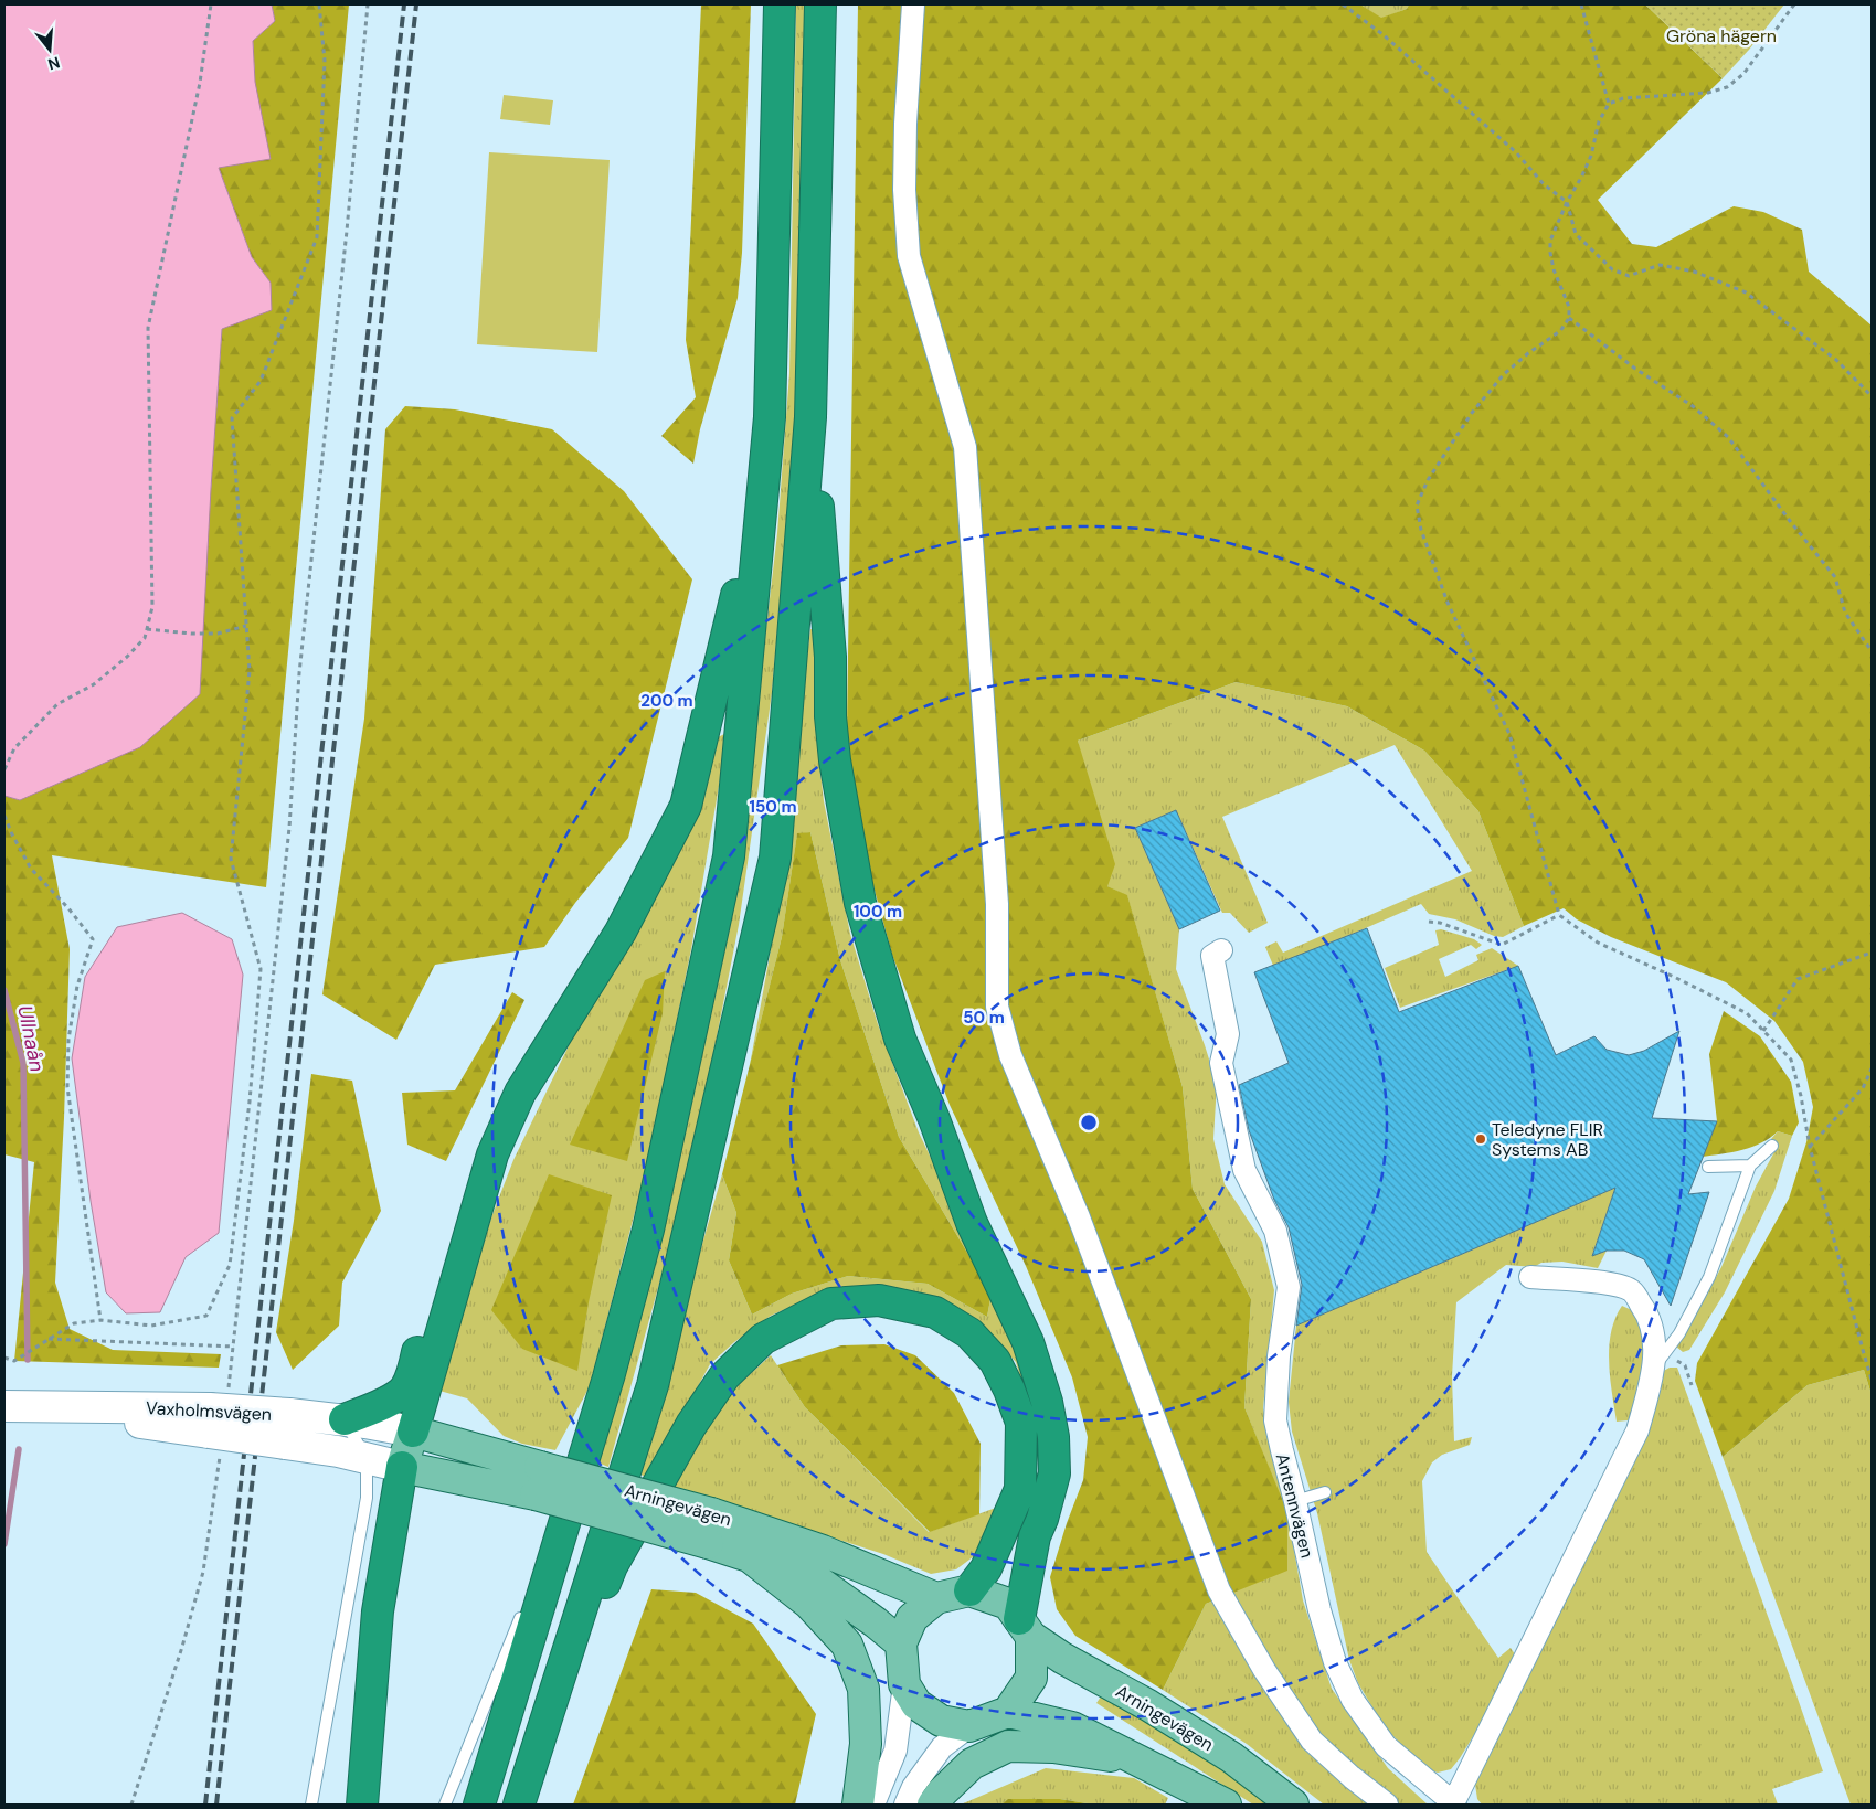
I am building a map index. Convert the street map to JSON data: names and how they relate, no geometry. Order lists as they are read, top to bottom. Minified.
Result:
{"streets":{"main road":["Vaxholmsvägen","Arningevägen"],"street":["Antennvägen"]},"crossings":[["Vaxholmsvägen","Arningevägen"]],"water":["Ullnaån"],"parks":["Gröna hägern"],"places":["Teledyne FLIR Systems AB"],"north":"bottom","rings":["200 m","150 m","100 m","50 m"]}
